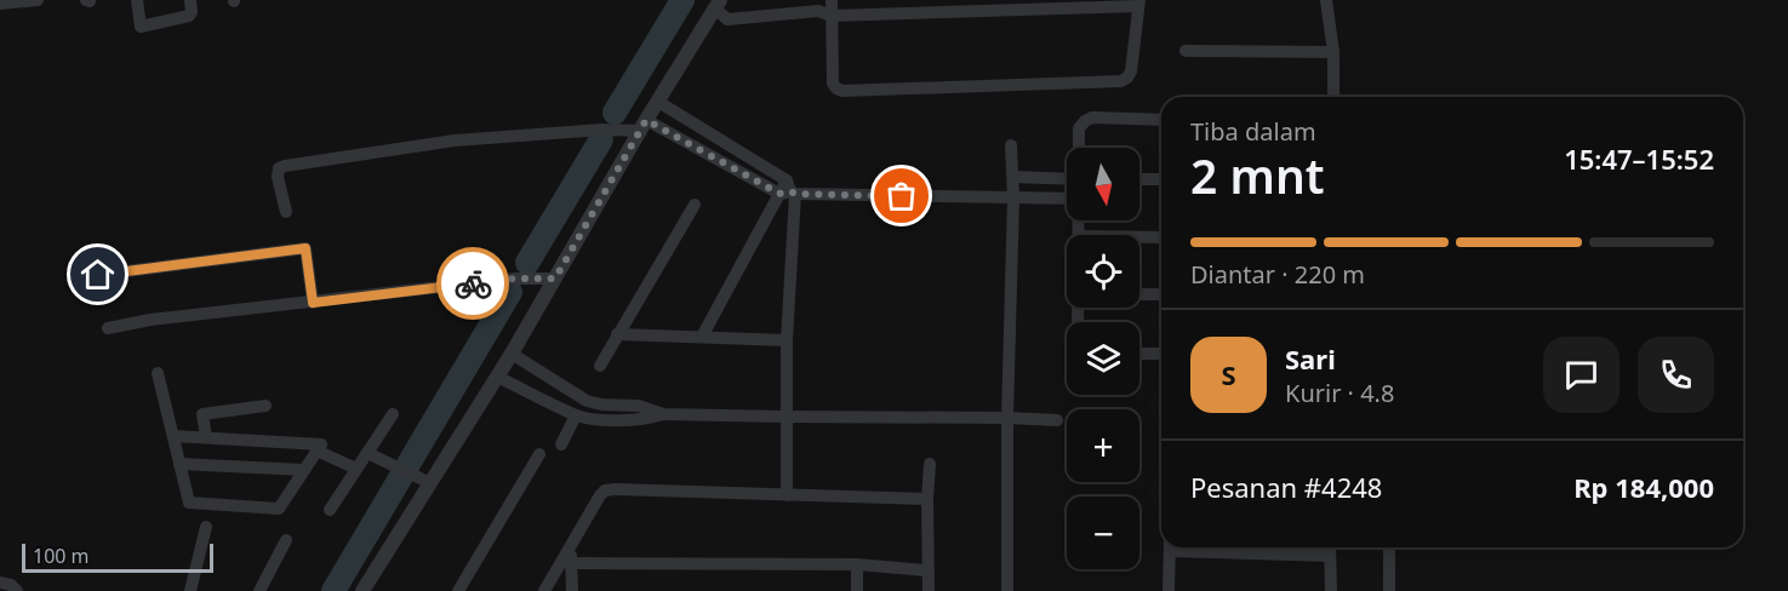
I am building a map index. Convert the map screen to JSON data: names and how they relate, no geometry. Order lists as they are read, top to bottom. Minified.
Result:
{"scale_bar":"100 m","north":"bottom","page":{"heading":["2 mnt","Tiba dalam","15:47–15:52"],"panel":["Sari","Kurir · 4.8","Pesanan #4248","Rp 184,000"],"map_buttons":["+","−"],"bar":"Diantar · 220 m","round":"S","scale":"100 m"}}
